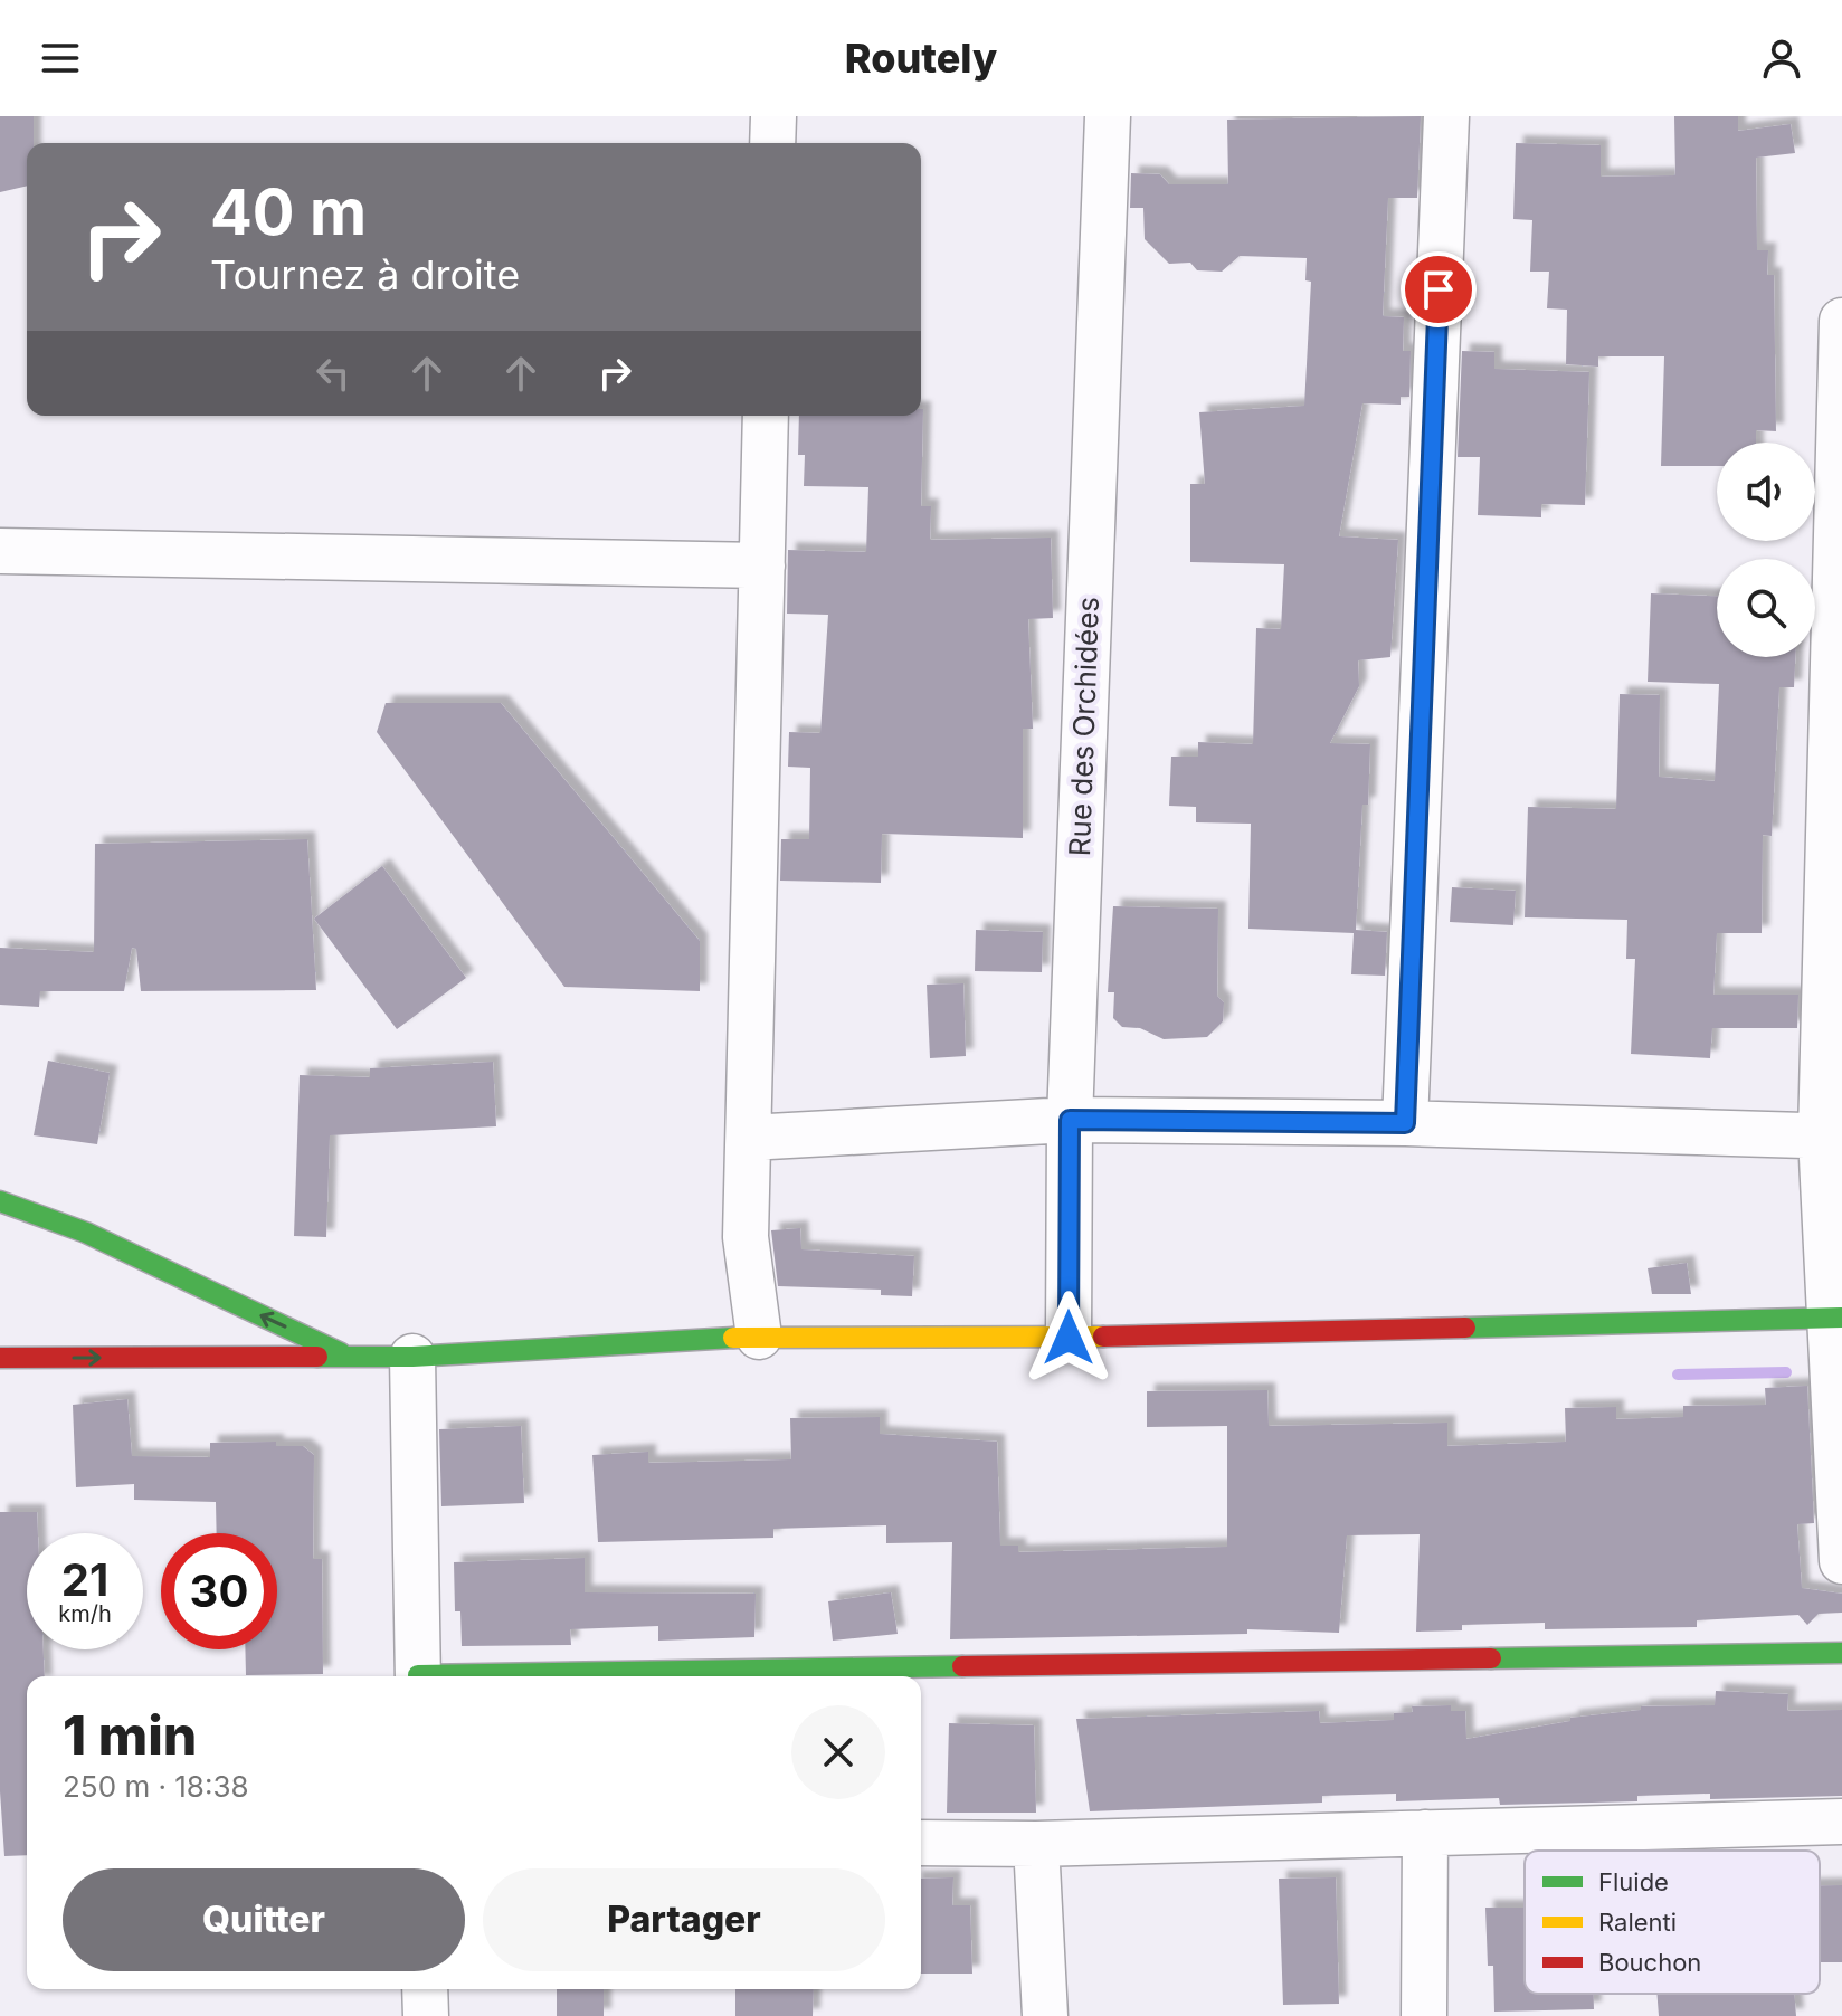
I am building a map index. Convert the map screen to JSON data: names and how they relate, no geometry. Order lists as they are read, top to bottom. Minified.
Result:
{"streets":{"street":["Rue des Orchidées"]},"legend":["Fluide","Ralenti","Bouchon"],"page":{"header":"Routely","turn":["40 m","Tournez à droite"],"speed":"21 km/h","limit":"30","heading":["1 min","250 m · 18:38"],"buttons":["Quitter","Partager"]}}
